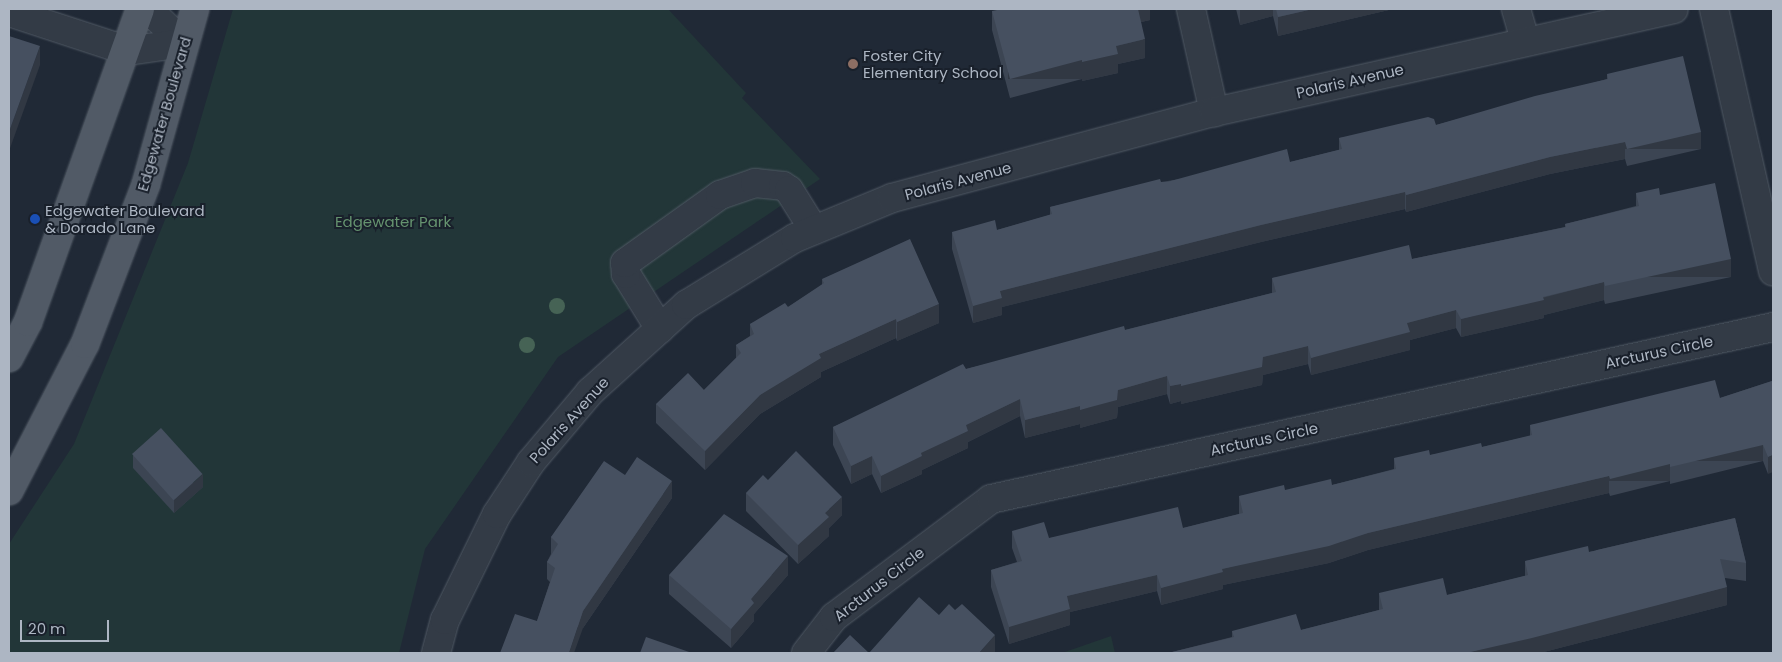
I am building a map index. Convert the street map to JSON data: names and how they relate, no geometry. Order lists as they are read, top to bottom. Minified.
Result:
{"streets":{"main road":["Edgewater Boulevard"],"street":["Polaris Avenue","Arcturus Circle"]},"parks":["Edgewater Park"],"places":["Foster City Elementary School","Edgewater Boulevard & Dorado Lane"],"scale_bar":"20 m"}
